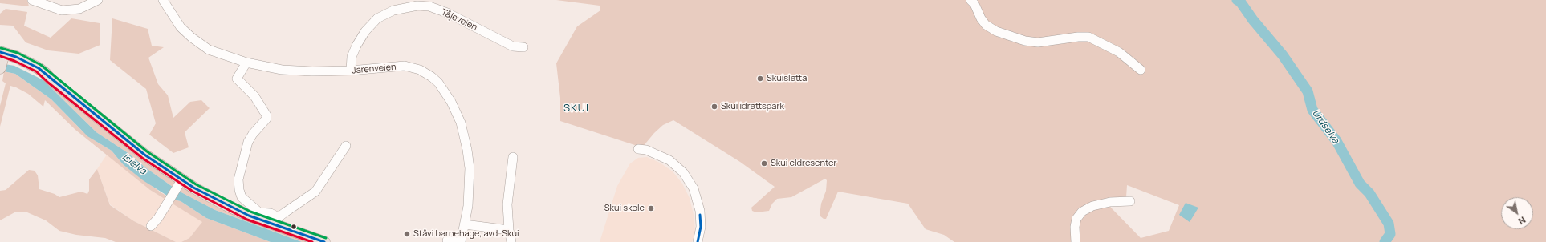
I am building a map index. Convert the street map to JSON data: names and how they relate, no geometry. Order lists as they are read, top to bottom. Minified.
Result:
{"streets":{"street":["Tåjeveien","Jarenveien"]},"crossings":[["Tåjeveien","Jarenveien"]],"districts":["SKUI"],"water":["Urdselva","Isielva"],"places":["Skuisletta","Skui idrettspark","Skui eldresenter","Skui skole","Ståvi barnehage, avd. Skui"],"north":"bottom right"}
